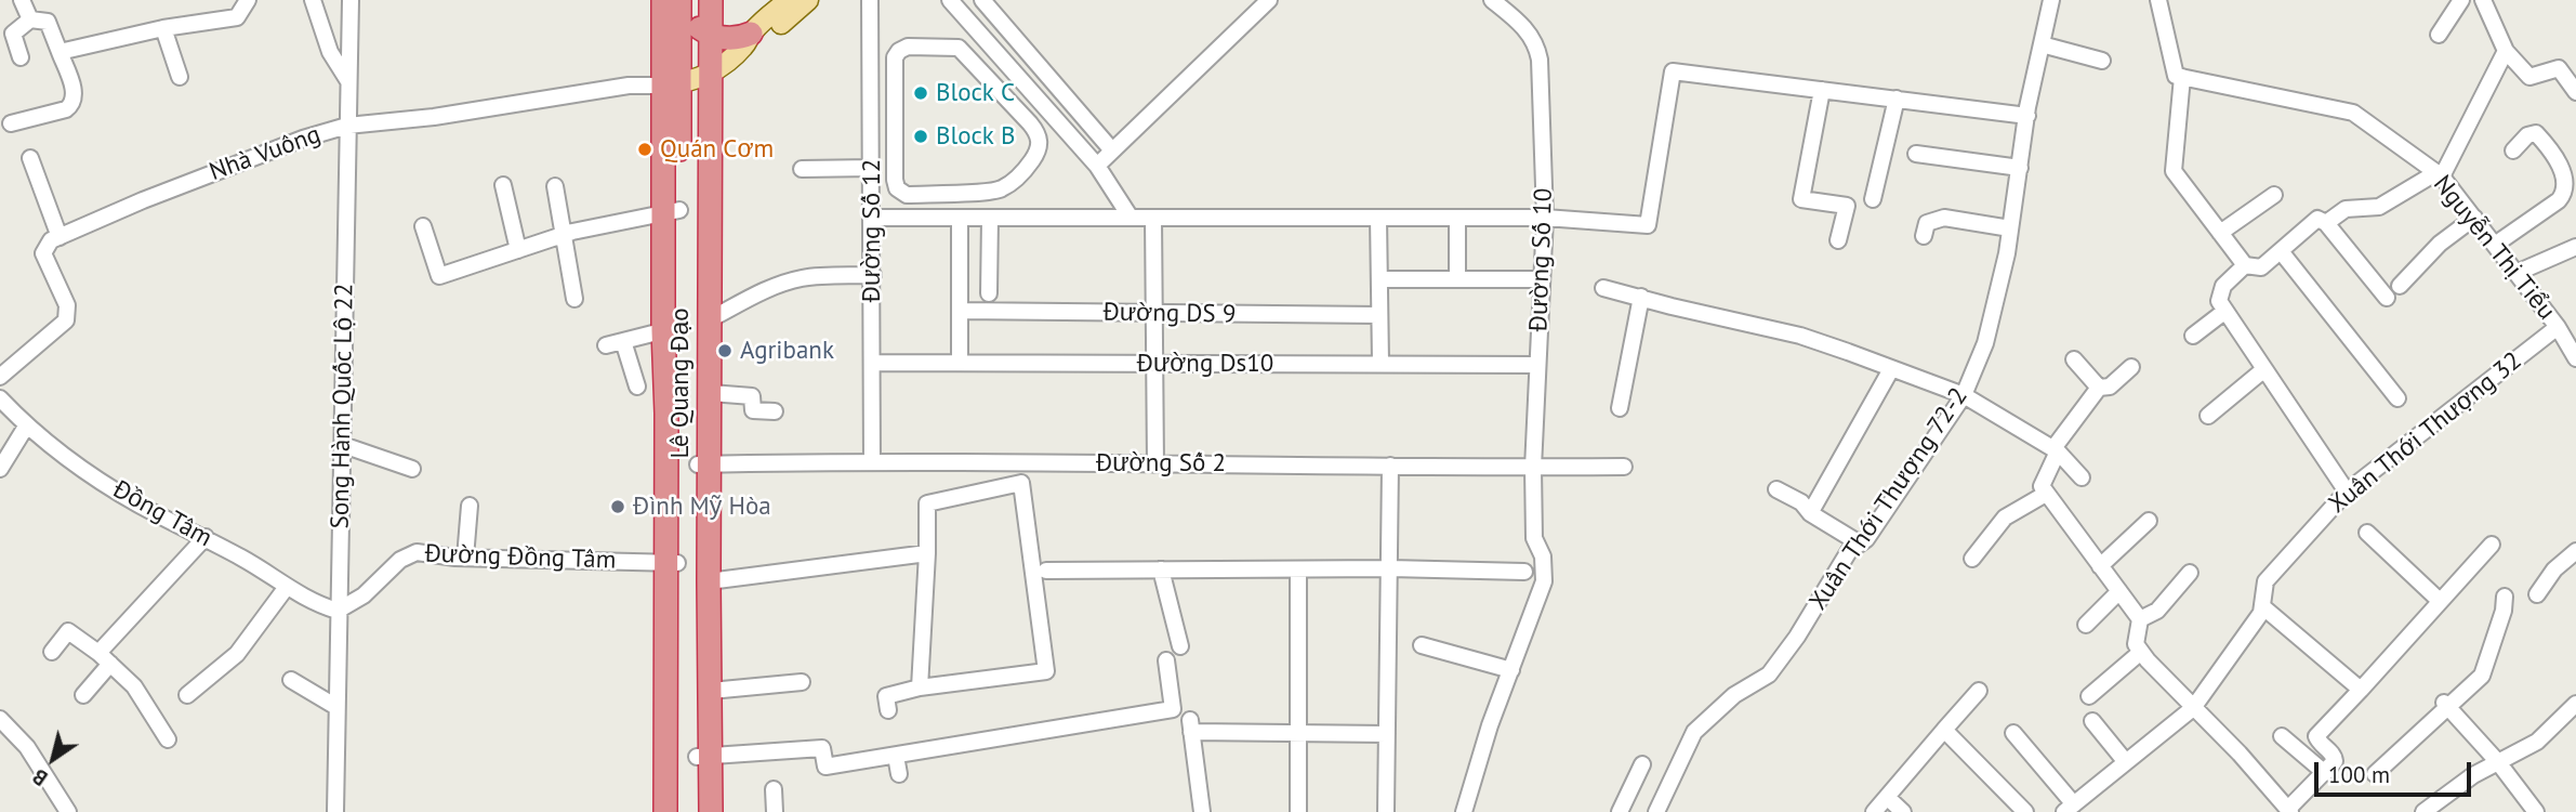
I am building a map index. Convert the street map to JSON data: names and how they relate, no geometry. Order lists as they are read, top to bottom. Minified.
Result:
{"streets":{"highway":["Lê Quang Đạo"],"street":["Nhà Vuông","Đường Số 12","Nguyễn Thị Tiểu","Đường Số 10","Đường DS 9","Đường Ds10","Song Hành Quốc Lộ 22","Xuân Thới Thượng 32","Đường Số 2","Xuân Thới Thượng 72-2","Đồng Tâm","Đường Đồng Tâm"]},"crossings":[["Nhà Vuông","Lê Quang Đạo"],["Nhà Vuông","Song Hành Quốc Lộ 22"],["Đường Số 12","Đường Ds10"],["Đường Số 12","Đường Số 2"],["Nguyễn Thị Tiểu","Xuân Thới Thượng 32"],["Đường Số 10","Đường Ds10"],["Đường Số 10","Đường Số 2"],["Lê Quang Đạo","Đường Số 2"],["Lê Quang Đạo","Đường Đồng Tâm"],["Song Hành Quốc Lộ 22","Đồng Tâm"],["Song Hành Quốc Lộ 22","Đường Đồng Tâm"],["Đồng Tâm","Đường Đồng Tâm"]],"places":["Block C","Block B","Quán Cơm","Agribank","Đình Mỹ Hòa"],"scale_bar":"100 m","north":"bottom left"}
